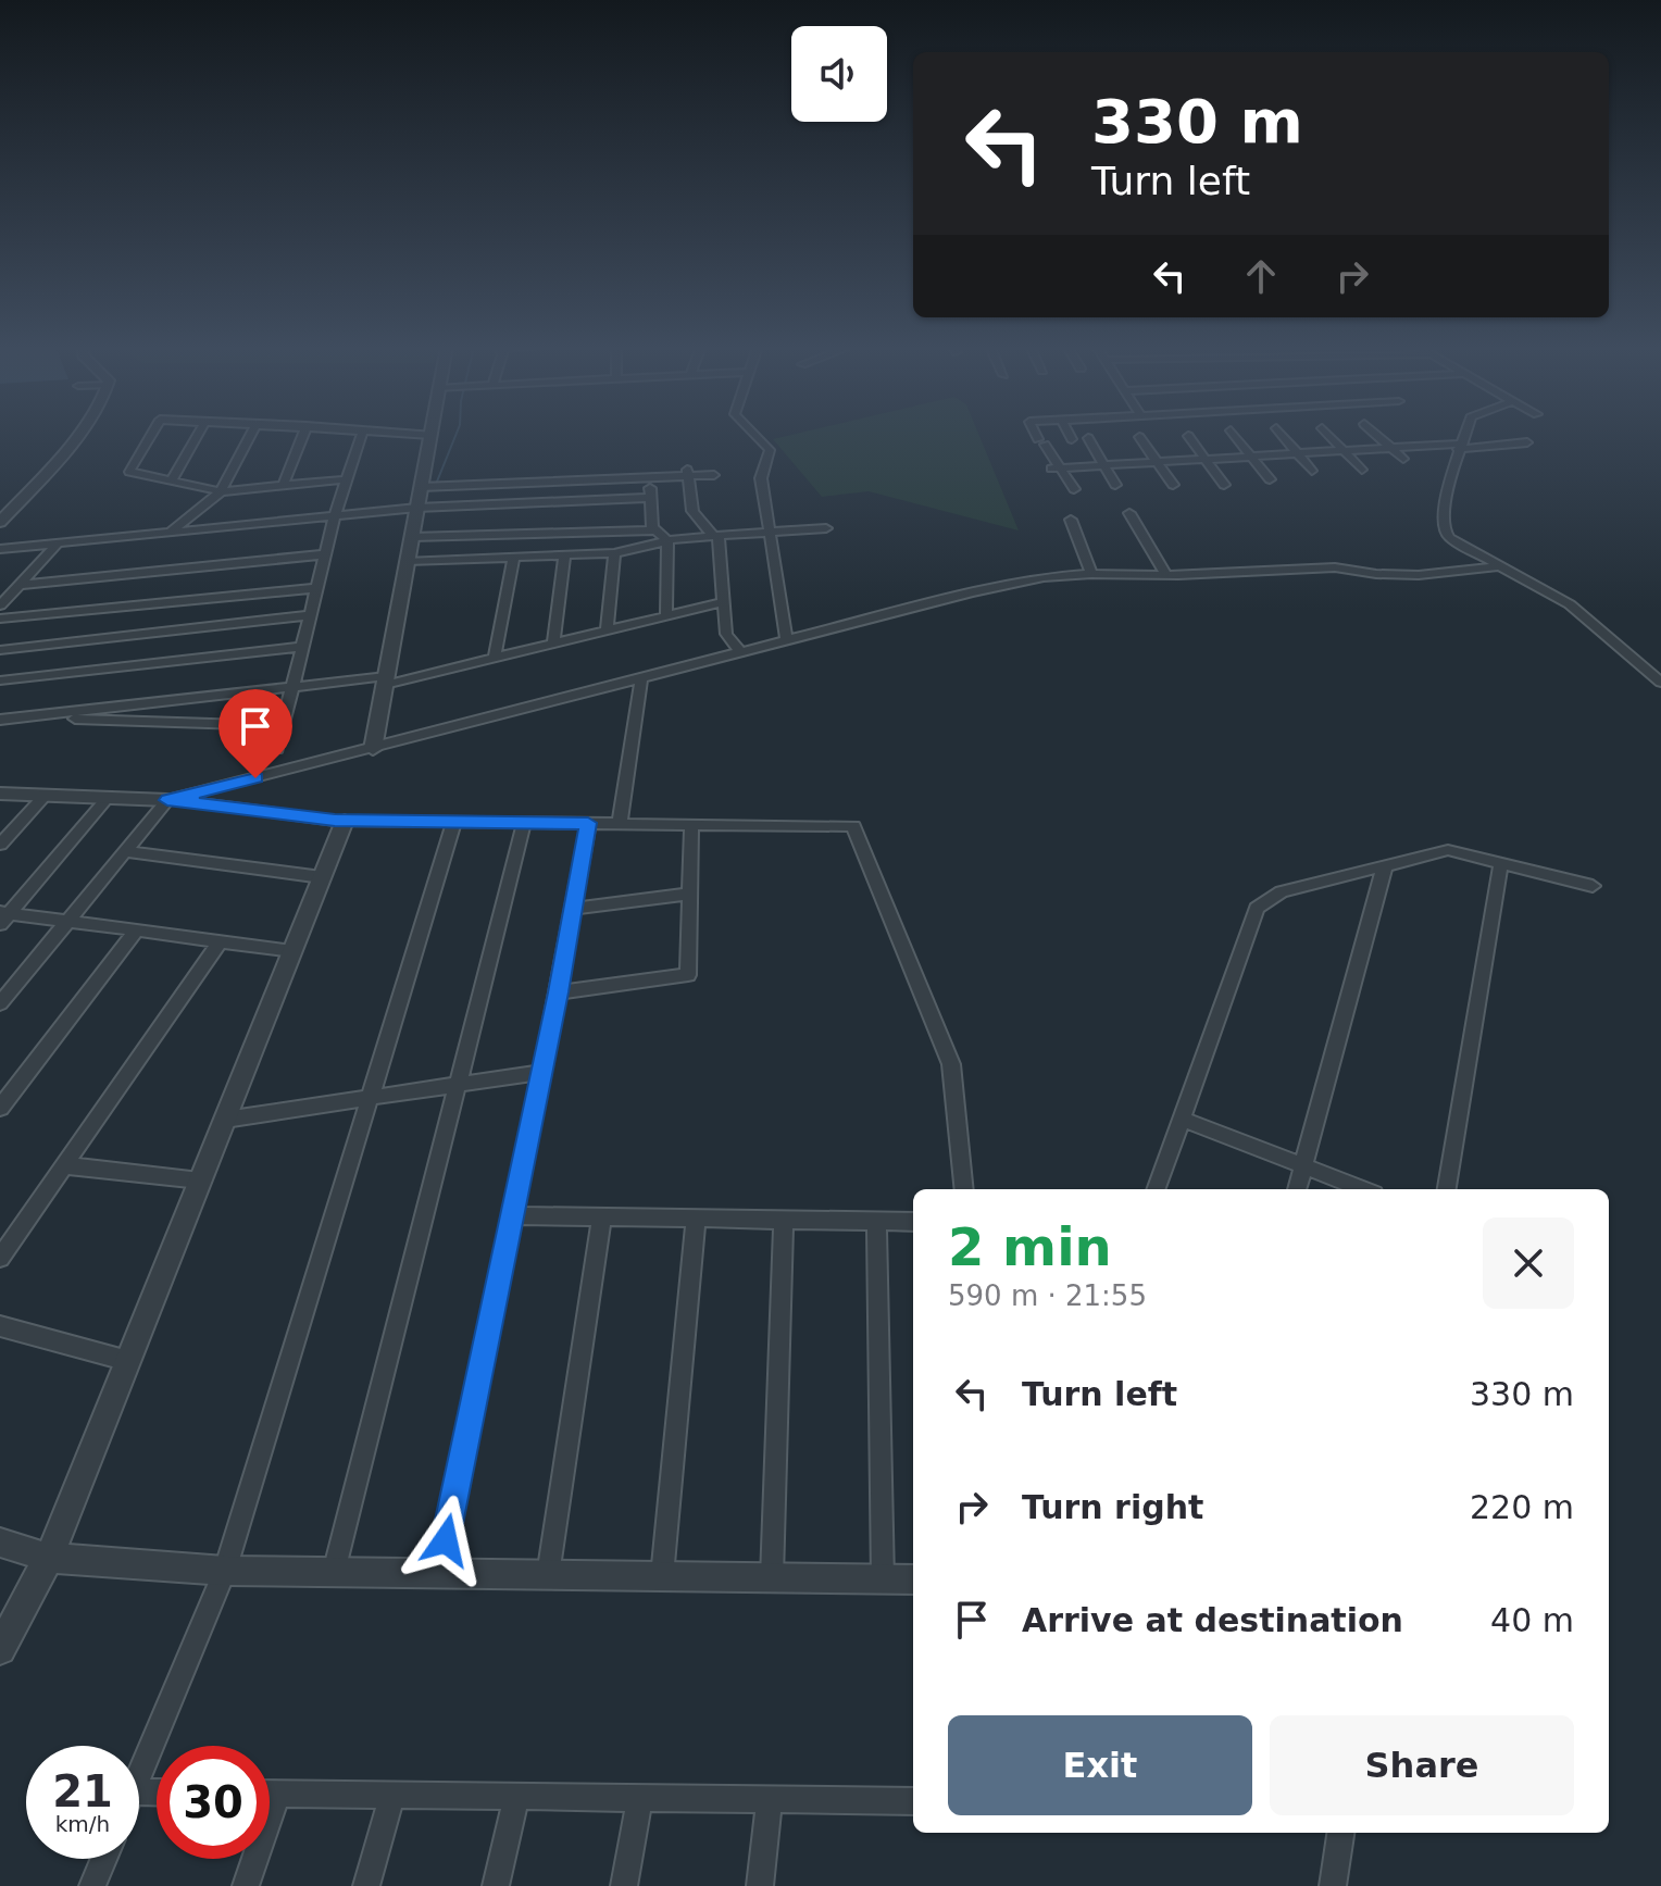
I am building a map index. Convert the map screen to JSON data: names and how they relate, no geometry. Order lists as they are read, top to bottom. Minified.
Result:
{"page":{"turn":["330 m","Turn left"],"heading":["2 min","590 m · 21:55"],"list":[{"name":"Turn left","value":"330 m"},{"name":"Turn right","value":"220 m"},{"name":"Arrive at destination","value":"40 m"}],"buttons":["Exit","Share"],"speed":"21 km/h","limit":"30"}}
